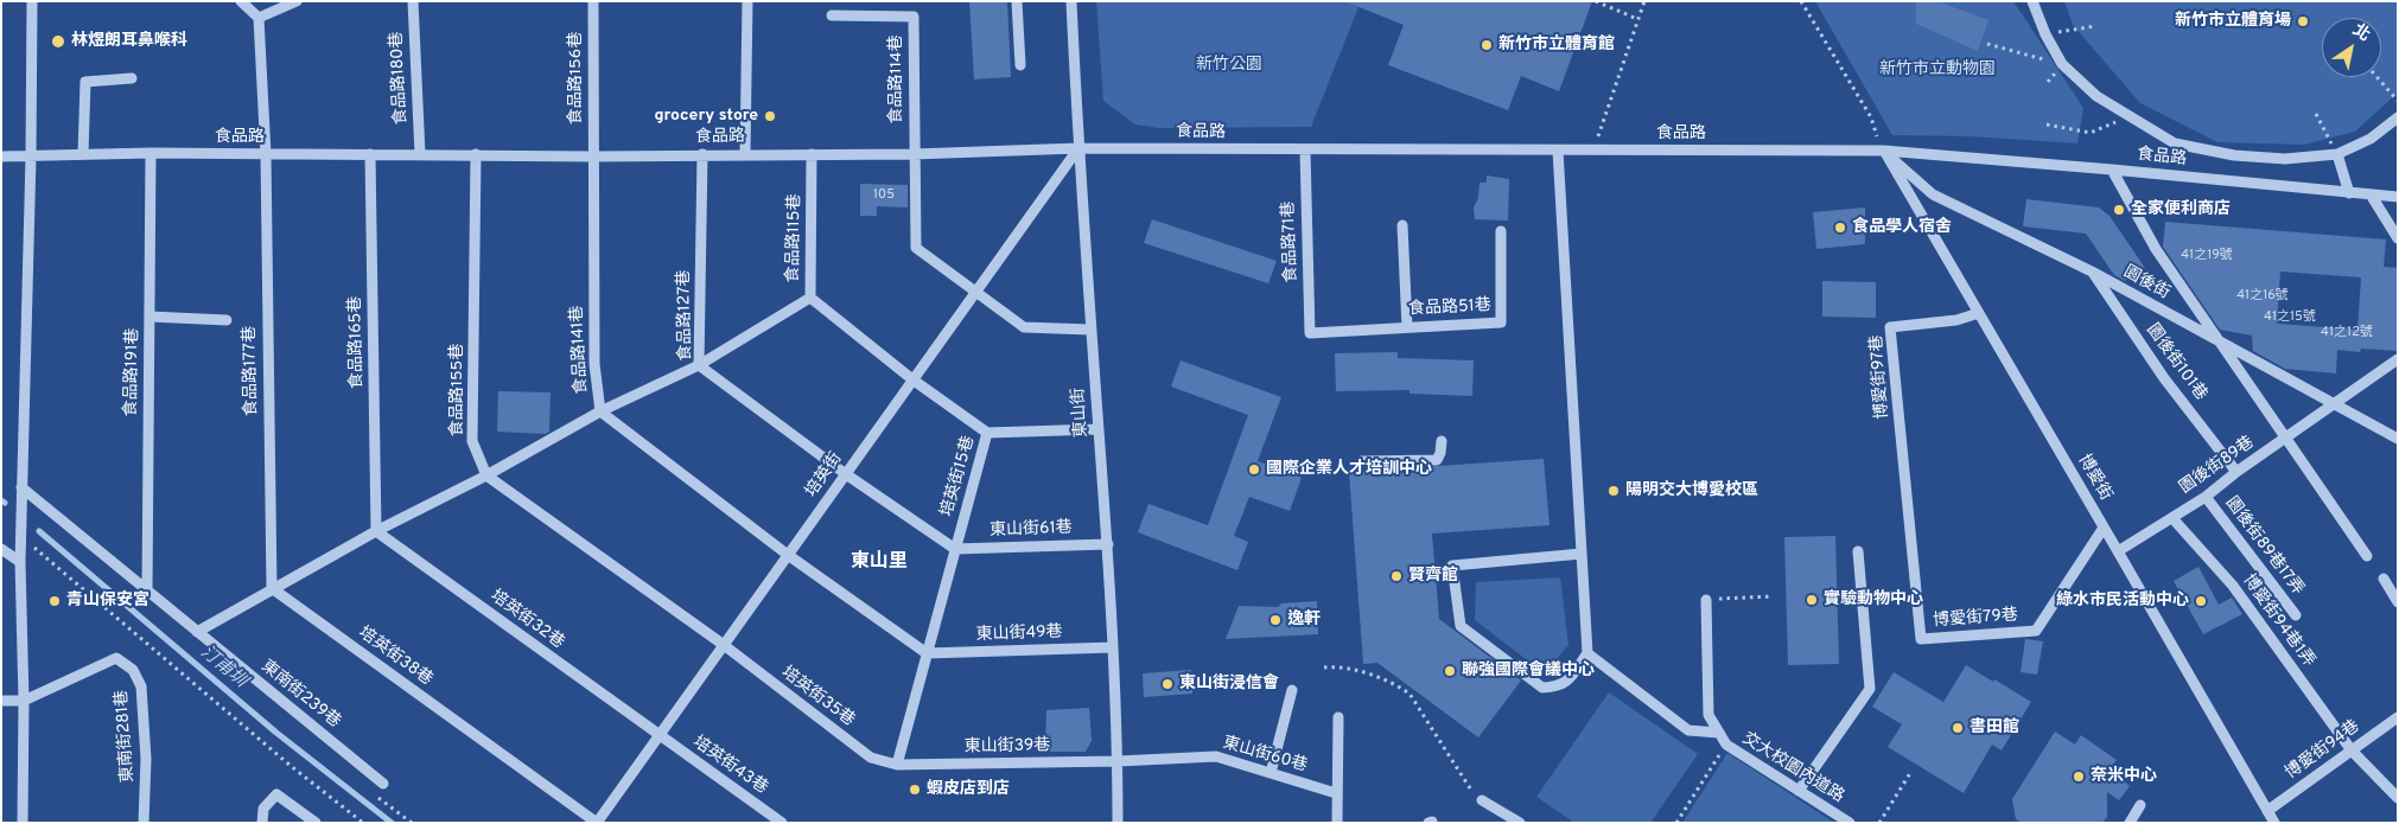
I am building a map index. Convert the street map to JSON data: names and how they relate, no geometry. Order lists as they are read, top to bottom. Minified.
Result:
{"streets":{"street":["食品路180巷","食品路156巷","食品路114巷","食品路","食品路115巷","食品路71巷","園後街","食品路51巷","食品路127巷","食品路165巷","食品路141巷","園後街101巷","食品路177巷","食品路191巷","博愛街97巷","食品路155巷","東山街","園後街89巷","培英街","培英街15巷","博愛街","東山街61巷","園後街89巷17弄","博愛街79巷","培英街32巷","博愛街94巷1弄","東山街49巷","培英街38巷","東南街239巷","培英街35巷","東南街281巷","東山街39巷","博愛街94巷","東山街60巷","培英街43巷","交大校園內道路"]},"crossings":[["食品路180巷","食品路"],["食品路156巷","食品路"],["食品路156巷","食品路141巷"],["食品路114巷","食品路"],["食品路","食品路115巷"],["食品路","食品路71巷"],["食品路","園後街"],["食品路","食品路127巷"],["食品路","食品路165巷"],["食品路","食品路141巷"],["食品路","食品路177巷"],["食品路","食品路191巷"],["食品路","食品路155巷"],["食品路","東山街"],["食品路","培英街"],["食品路","博愛街"],["食品路115巷","培英街"],["食品路115巷","培英街15巷"],["食品路71巷","食品路51巷"],["園後街","園後街101巷"],["園後街","園後街89巷"],["園後街","博愛街"],["食品路127巷","培英街"],["食品路127巷","培英街15巷"],["食品路127巷","東山街61巷"],["食品路165巷","培英街32巷"],["食品路141巷","培英街"],["食品路141巷","培英街15巷"],["食品路141巷","東山街49巷"],["園後街101巷","園後街89巷"],["食品路177巷","培英街38巷"],["食品路191巷","東南街239巷"],["博愛街97巷","博愛街"],["博愛街97巷","博愛街79巷"],["東山街","培英街"],["東山街","東山街61巷"],["東山街","東山街49巷"],["東山街","東山街39巷"],["東山街","東山街60巷"],["園後街89巷","博愛街"],["園後街89巷","園後街89巷17弄"],["園後街89巷","博愛街94巷1弄"],["培英街","培英街15巷"],["培英街","培英街32巷"],["培英街","培英街38巷"],["培英街","培英街35巷"],["培英街","培英街43巷"],["培英街15巷","東山街61巷"],["培英街15巷","東山街49巷"],["培英街15巷","培英街35巷"],["培英街15巷","東山街39巷"],["博愛街","博愛街79巷"],["博愛街","博愛街94巷"],["培英街32巷","培英街43巷"],["博愛街94巷1弄","博愛街94巷"],["培英街35巷","東山街39巷"],["東山街39巷","東山街60巷"]],"districts":["東山里"],"water":["汀甫圳"],"parks":["新竹公園","新竹市立動物園"],"places":["新竹市立體育場","林煜朗耳鼻喉科","新竹市立體育館","grocery store","全家便利商店","食品學人宿舍","國際企業人才培訓中心","陽明交大博愛校區","賢齊館","實驗動物中心","青山保安宮","綠水市民活動中心","逸軒","聯強國際會議中心","東山街浸信會","書田館","奈米中心","蝦皮店到店"],"house_numbers":["105","41之19號","41之16號","41之15號","41之12號"],"north":"top right"}
